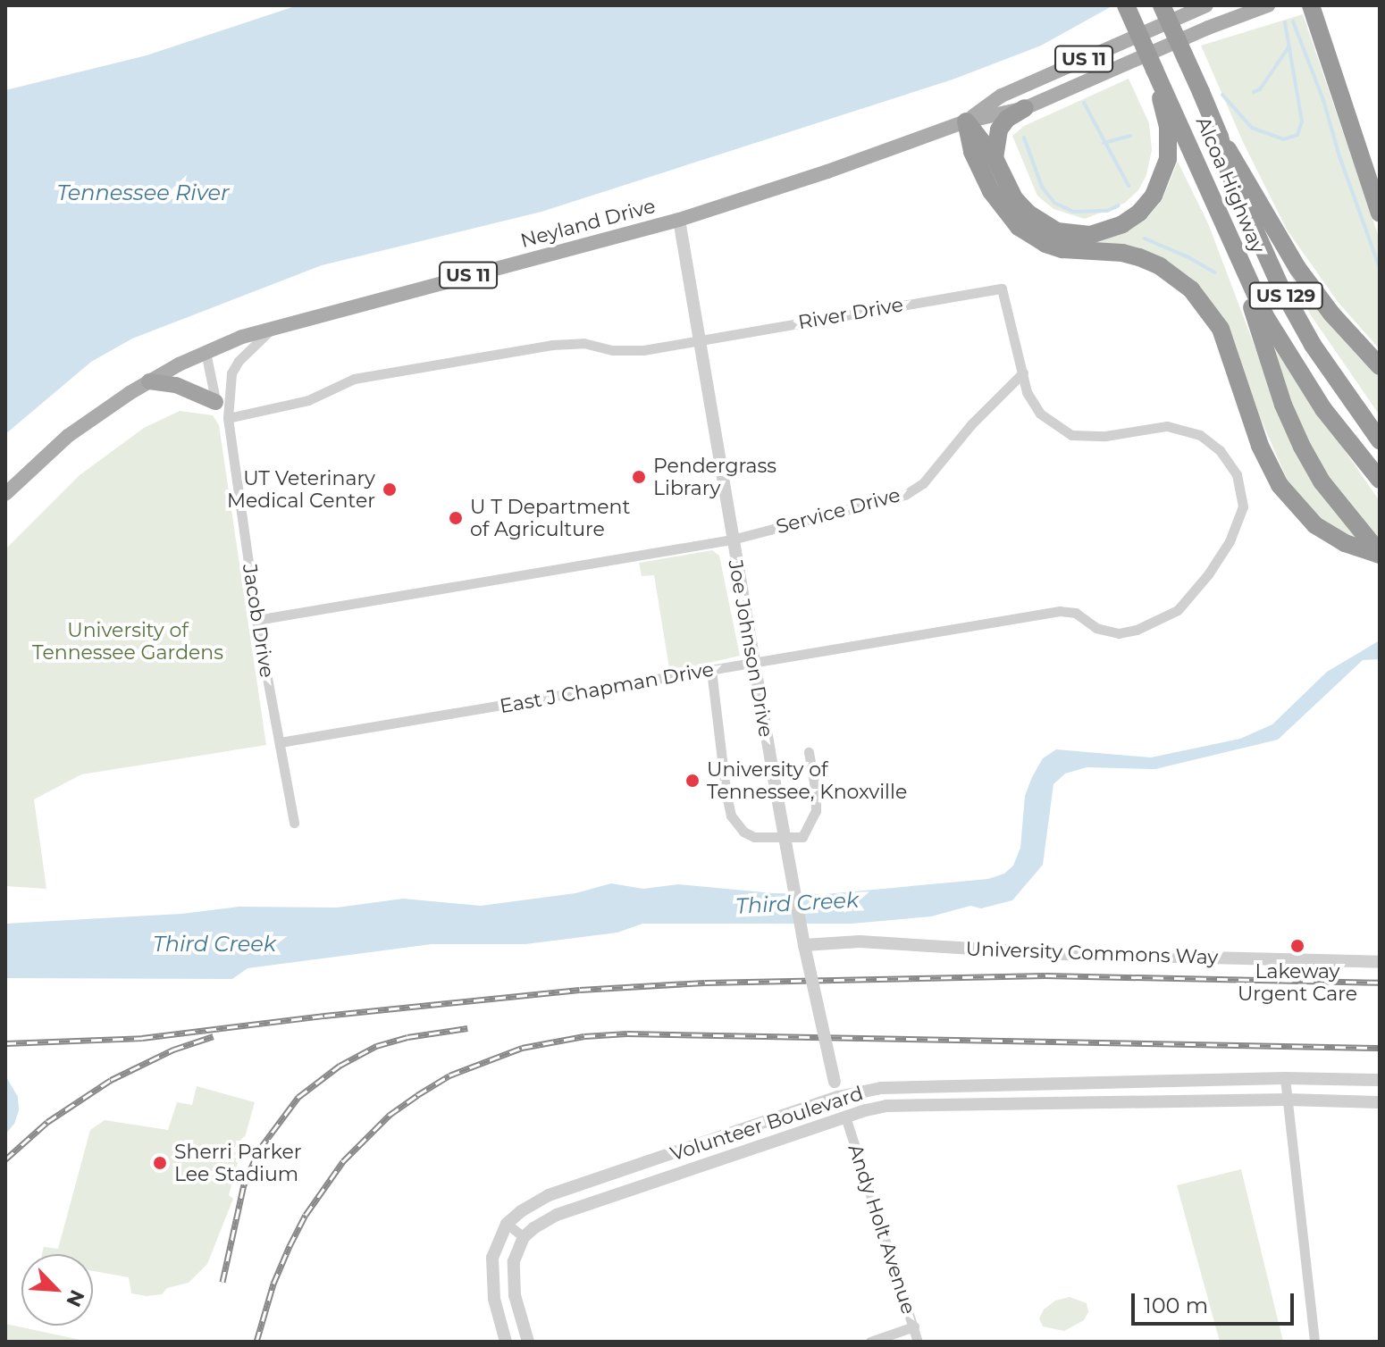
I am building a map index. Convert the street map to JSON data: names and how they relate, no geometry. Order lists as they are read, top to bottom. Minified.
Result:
{"streets":{"highway":["Alcoa Highway","US 129"],"main road":["US 11","Neyland Drive"],"street":["River Drive","Service Drive","Jacob Drive","Joe Johnson Drive","East J Chapman Drive","University Commons Way","Volunteer Boulevard","Andy Holt Avenue"]},"crossings":[["Neyland Drive","Jacob Drive"],["Neyland Drive","Joe Johnson Drive"],["River Drive","Service Drive"],["River Drive","Jacob Drive"],["River Drive","Joe Johnson Drive"],["River Drive","East J Chapman Drive"],["Service Drive","Jacob Drive"],["Service Drive","Joe Johnson Drive"],["Service Drive","East J Chapman Drive"],["Jacob Drive","East J Chapman Drive"],["Joe Johnson Drive","East J Chapman Drive"],["Joe Johnson Drive","University Commons Way"],["Joe Johnson Drive","Volunteer Boulevard"],["Joe Johnson Drive","Andy Holt Avenue"],["Volunteer Boulevard","Andy Holt Avenue"]],"water":["Tennessee River","Third Creek"],"parks":["University of Tennessee Gardens"],"places":["Pendergrass Library","UT Veterinary Medical Center","U T Department of Agriculture","University of Tennessee, Knoxville","Lakeway Urgent Care","Sherri Parker Lee Stadium"],"scale_bar":"100 m","north":"bottom right"}
